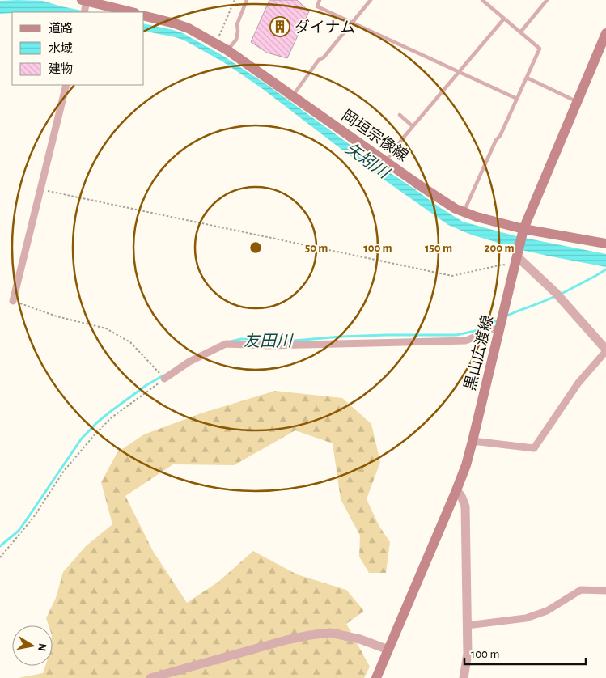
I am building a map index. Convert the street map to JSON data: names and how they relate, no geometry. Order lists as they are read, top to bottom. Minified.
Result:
{"streets":{"main road":["岡垣宗像線","黒山広渡線"]},"crossings":[["岡垣宗像線","黒山広渡線"]],"water":["矢矧川","友田川"],"places":{"building":["ダイナム"]},"legend":["道路","水域","建物"],"scale_bar":"100 m","north":"right","rings":["50 m","100 m","150 m","200 m"]}
